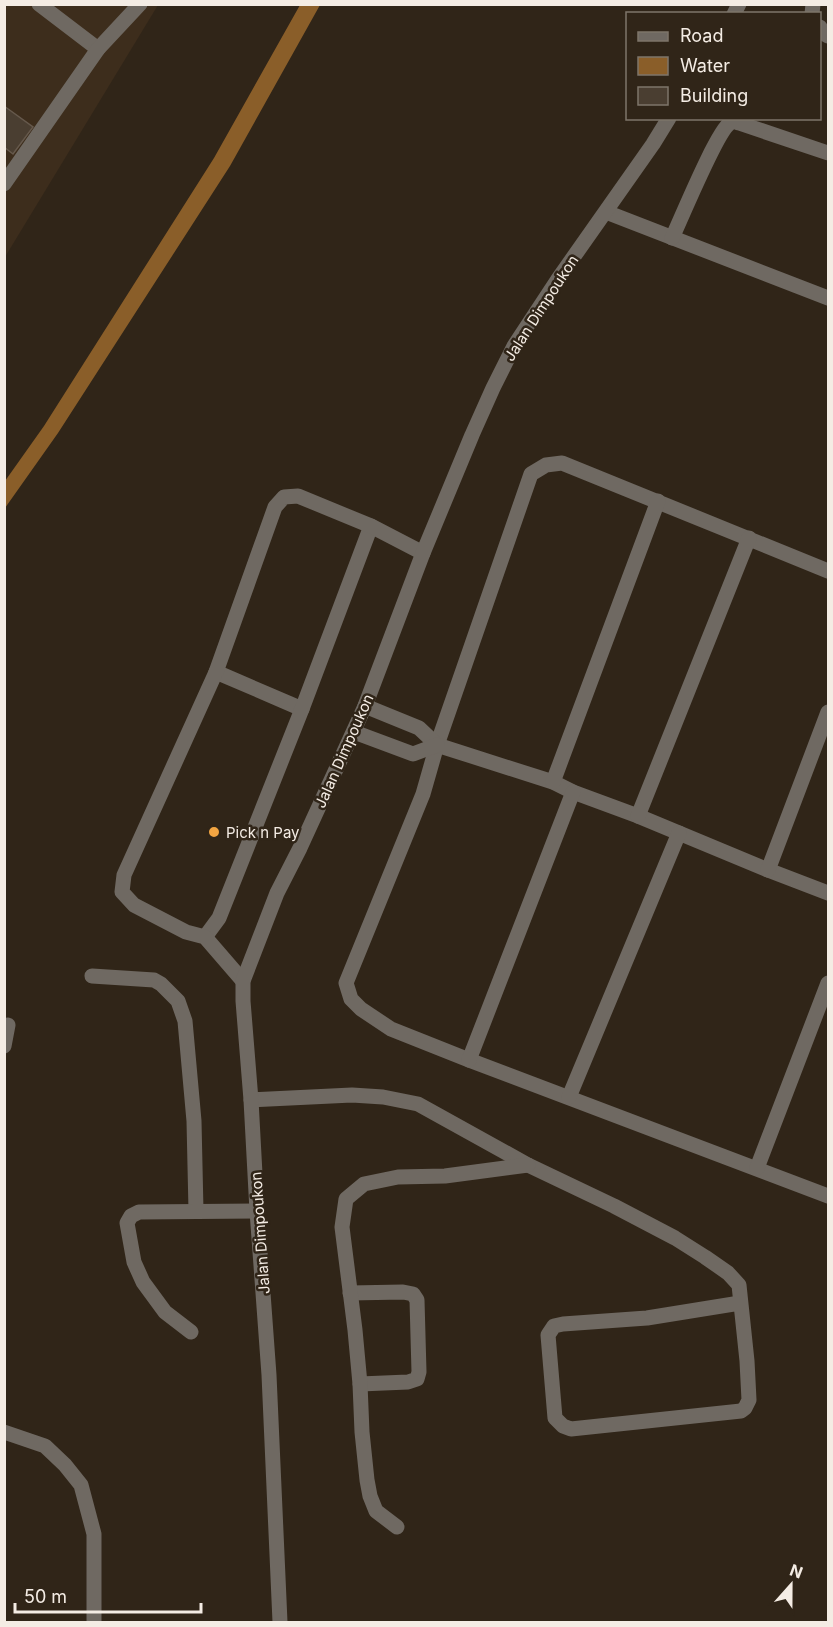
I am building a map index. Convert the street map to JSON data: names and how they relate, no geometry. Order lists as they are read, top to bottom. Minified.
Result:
{"streets":{"street":["Jalan Dimpoukon"]},"places":["Pick n Pay"],"legend":["Road","Water","Building"],"scale_bar":"50 m","north":"top"}
